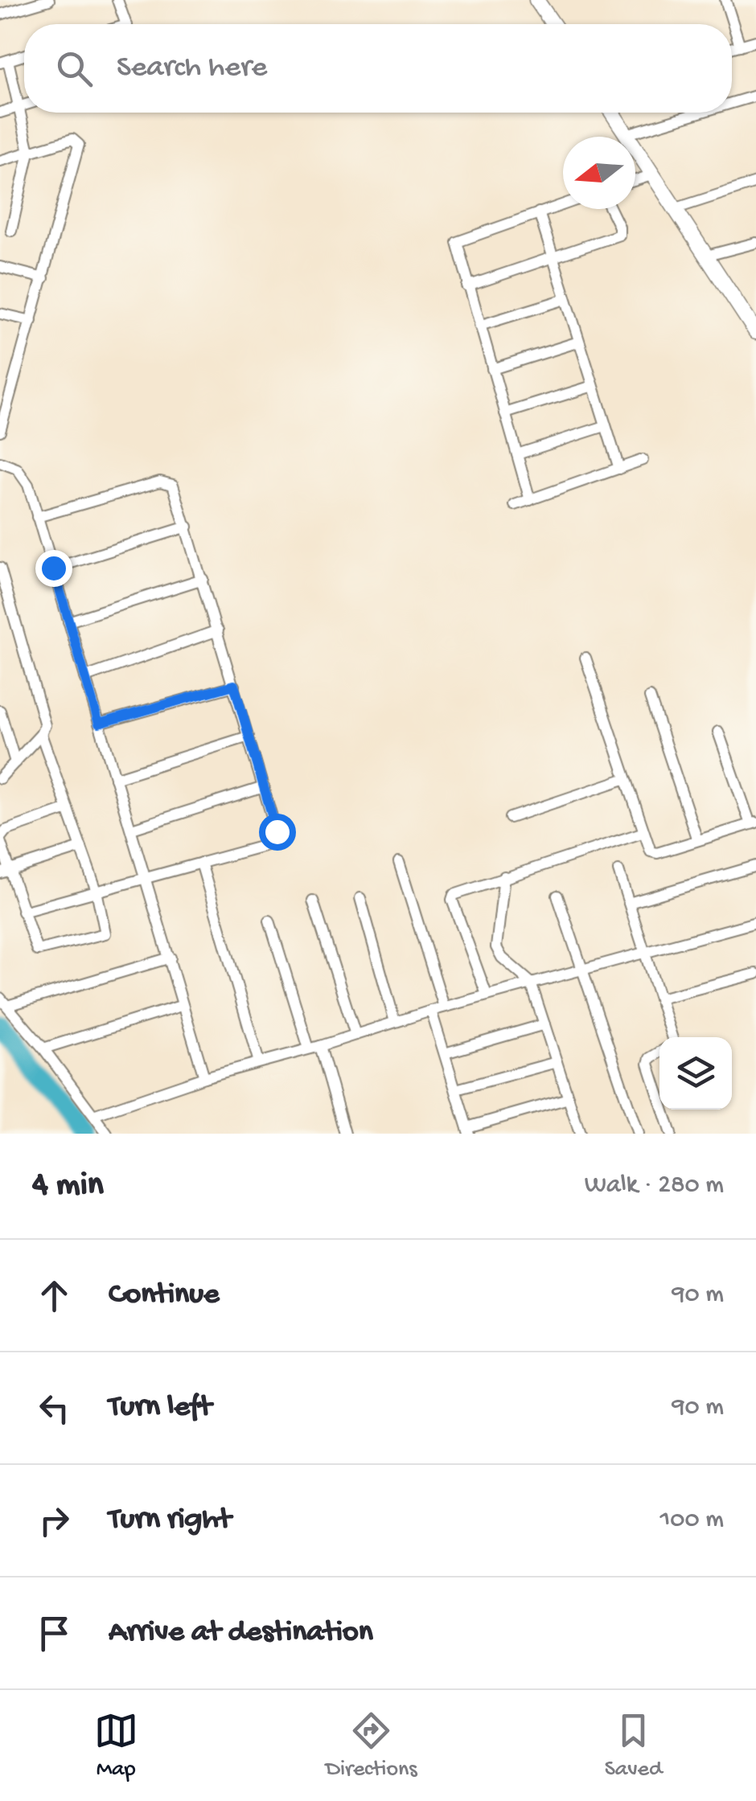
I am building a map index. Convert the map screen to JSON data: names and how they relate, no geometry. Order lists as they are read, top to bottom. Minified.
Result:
{"north":"left","page":{"search":"Search here","heading":["4 min","Walk · 280 m"],"list":[["Continue","90 m"],["Turn left","90 m"],["Turn right","100 m"],"Arrive at destination"],"nav":["Map","Directions","Saved"]}}
